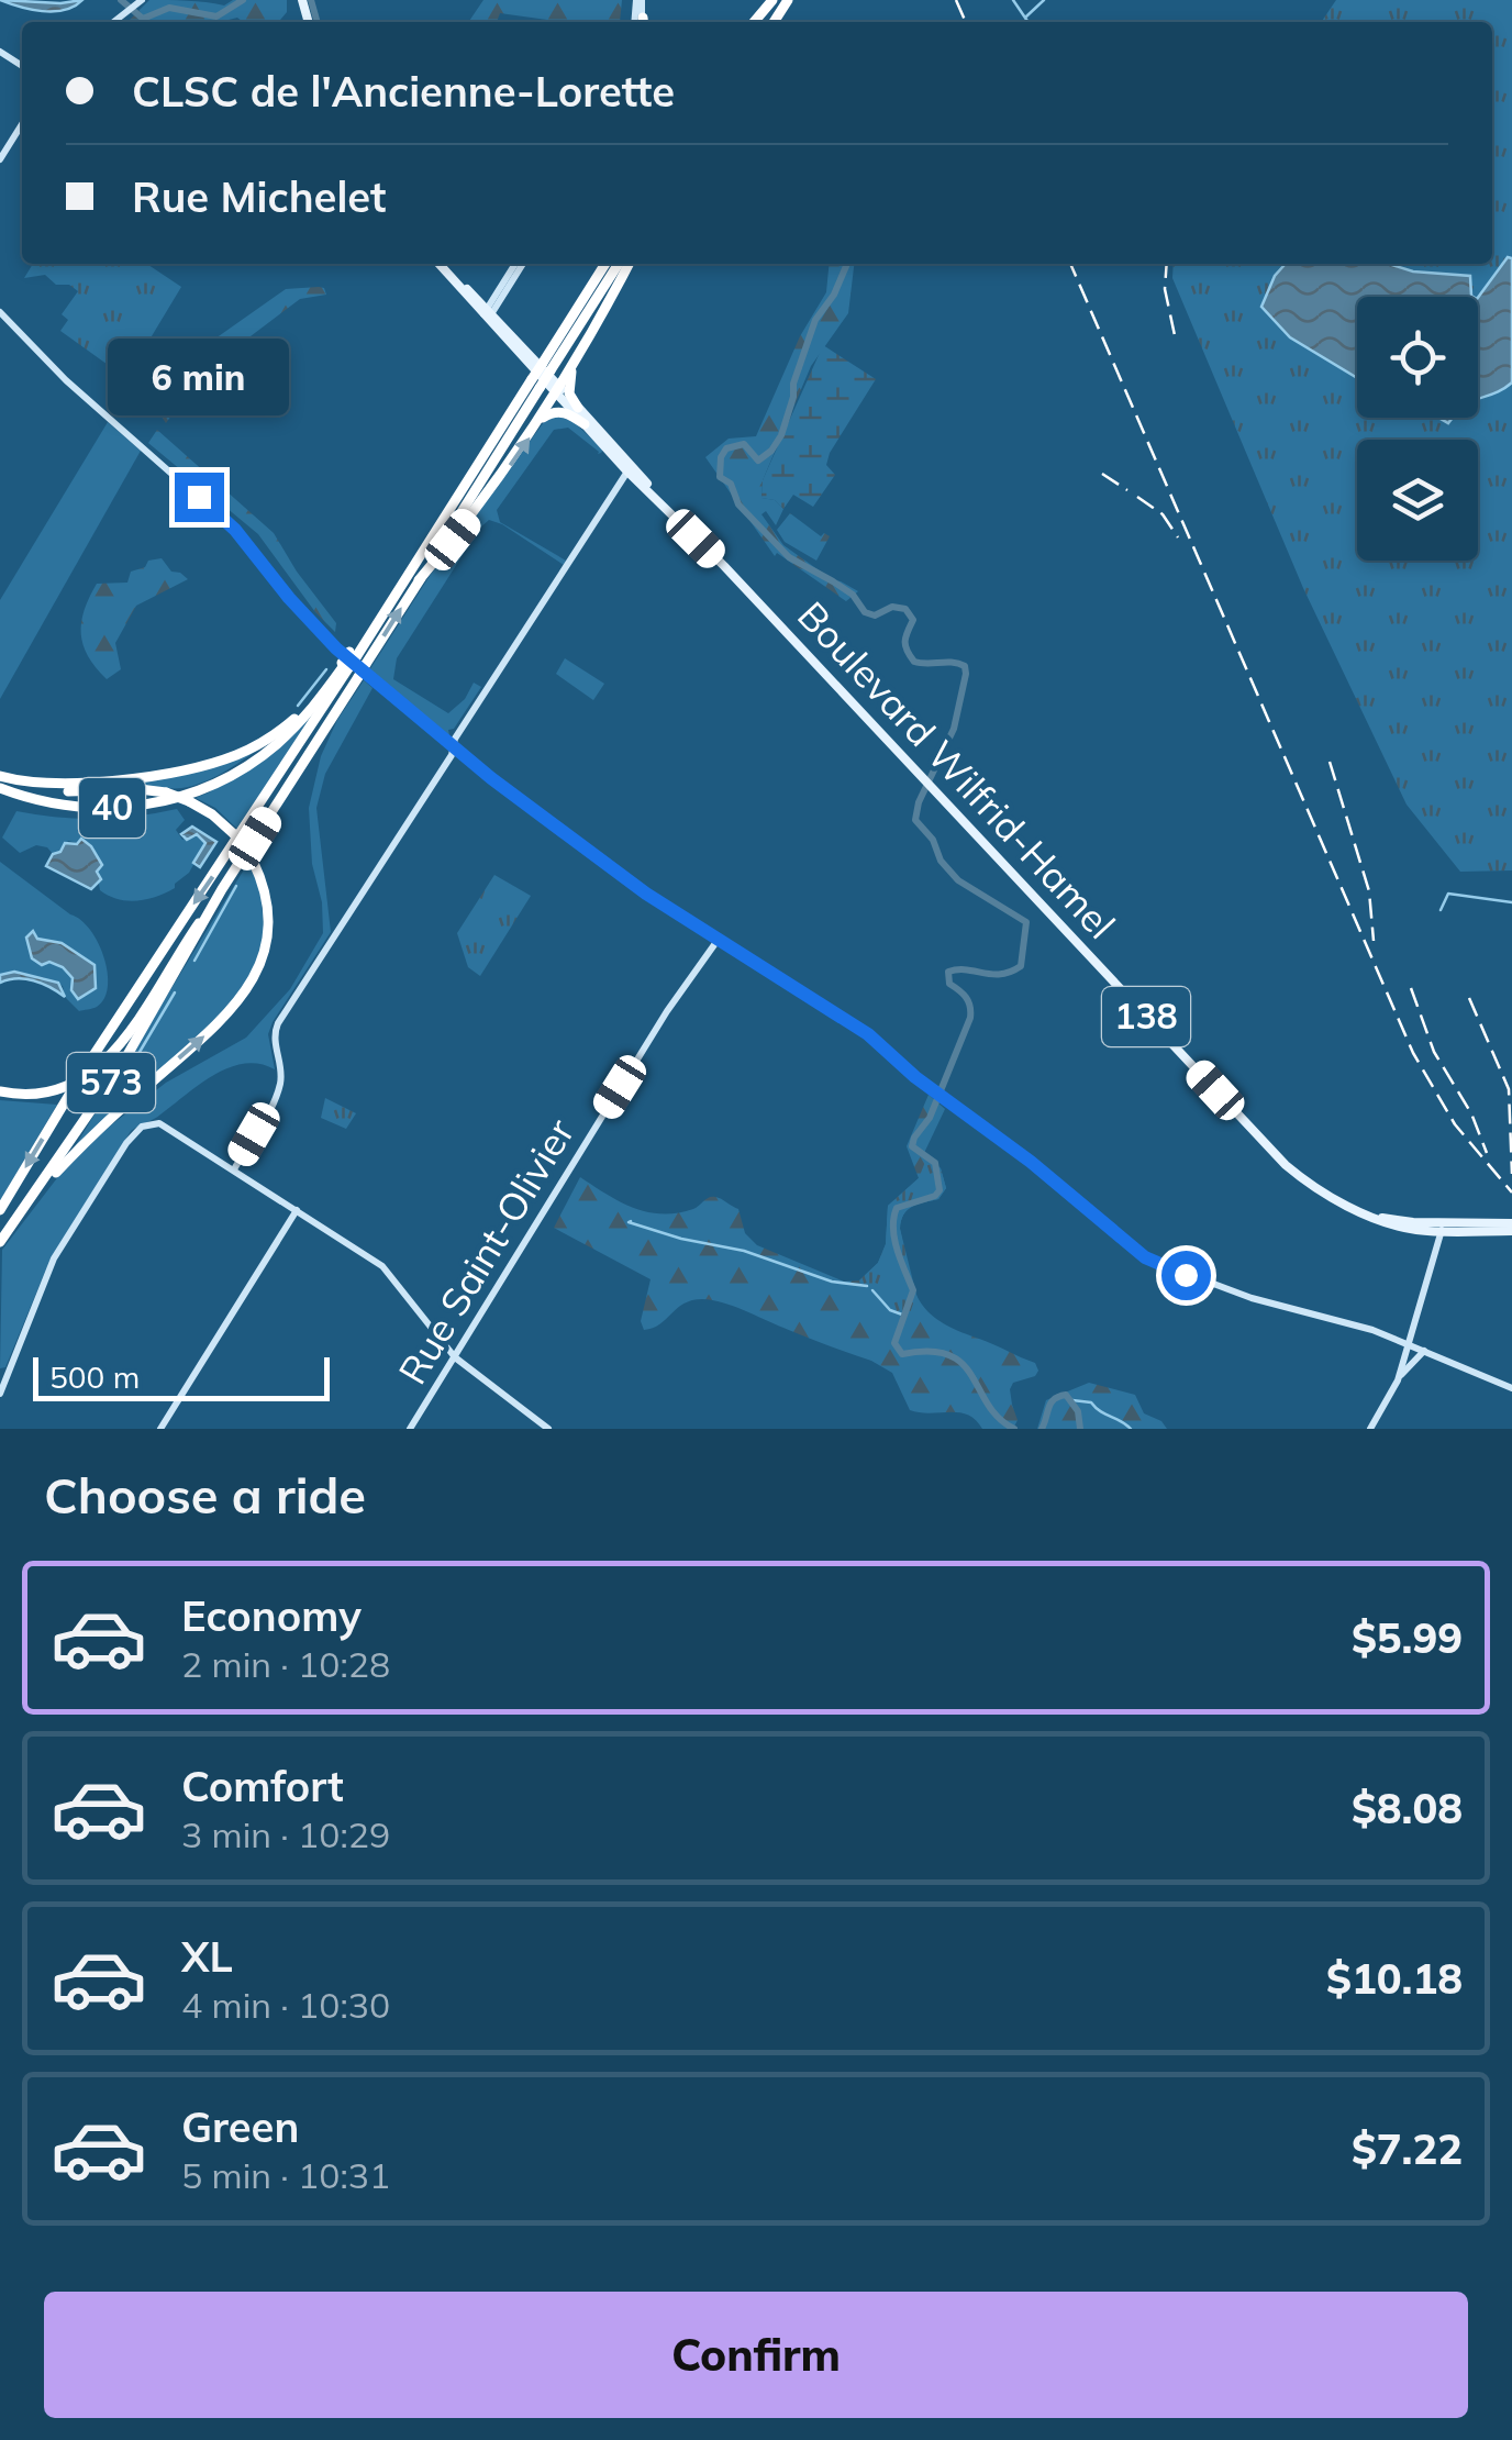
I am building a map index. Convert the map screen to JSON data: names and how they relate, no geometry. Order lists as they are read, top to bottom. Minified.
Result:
{"streets":{"highway":["40","573"],"main road":["Boulevard Wilfrid-Hamel","138"],"street":["Rue Saint-Olivier"]},"crossings":[["40","573"]],"scale_bar":"500 m","page":{"banner":["CLSC de l'Ancienne-Lorette","Rue Michelet"],"bubble":"6 min","scale":"500 m","heading":"Choose a ride","list":[{"name":"Economy","note":"2 min · 10:28","value":"$5.99"},{"name":"Comfort","note":"3 min · 10:29","value":"$8.08"},{"name":"XL","note":"4 min · 10:30","value":"$10.18"},{"name":"Green","note":"5 min · 10:31","value":"$7.22"}],"buttons":"Confirm"}}
